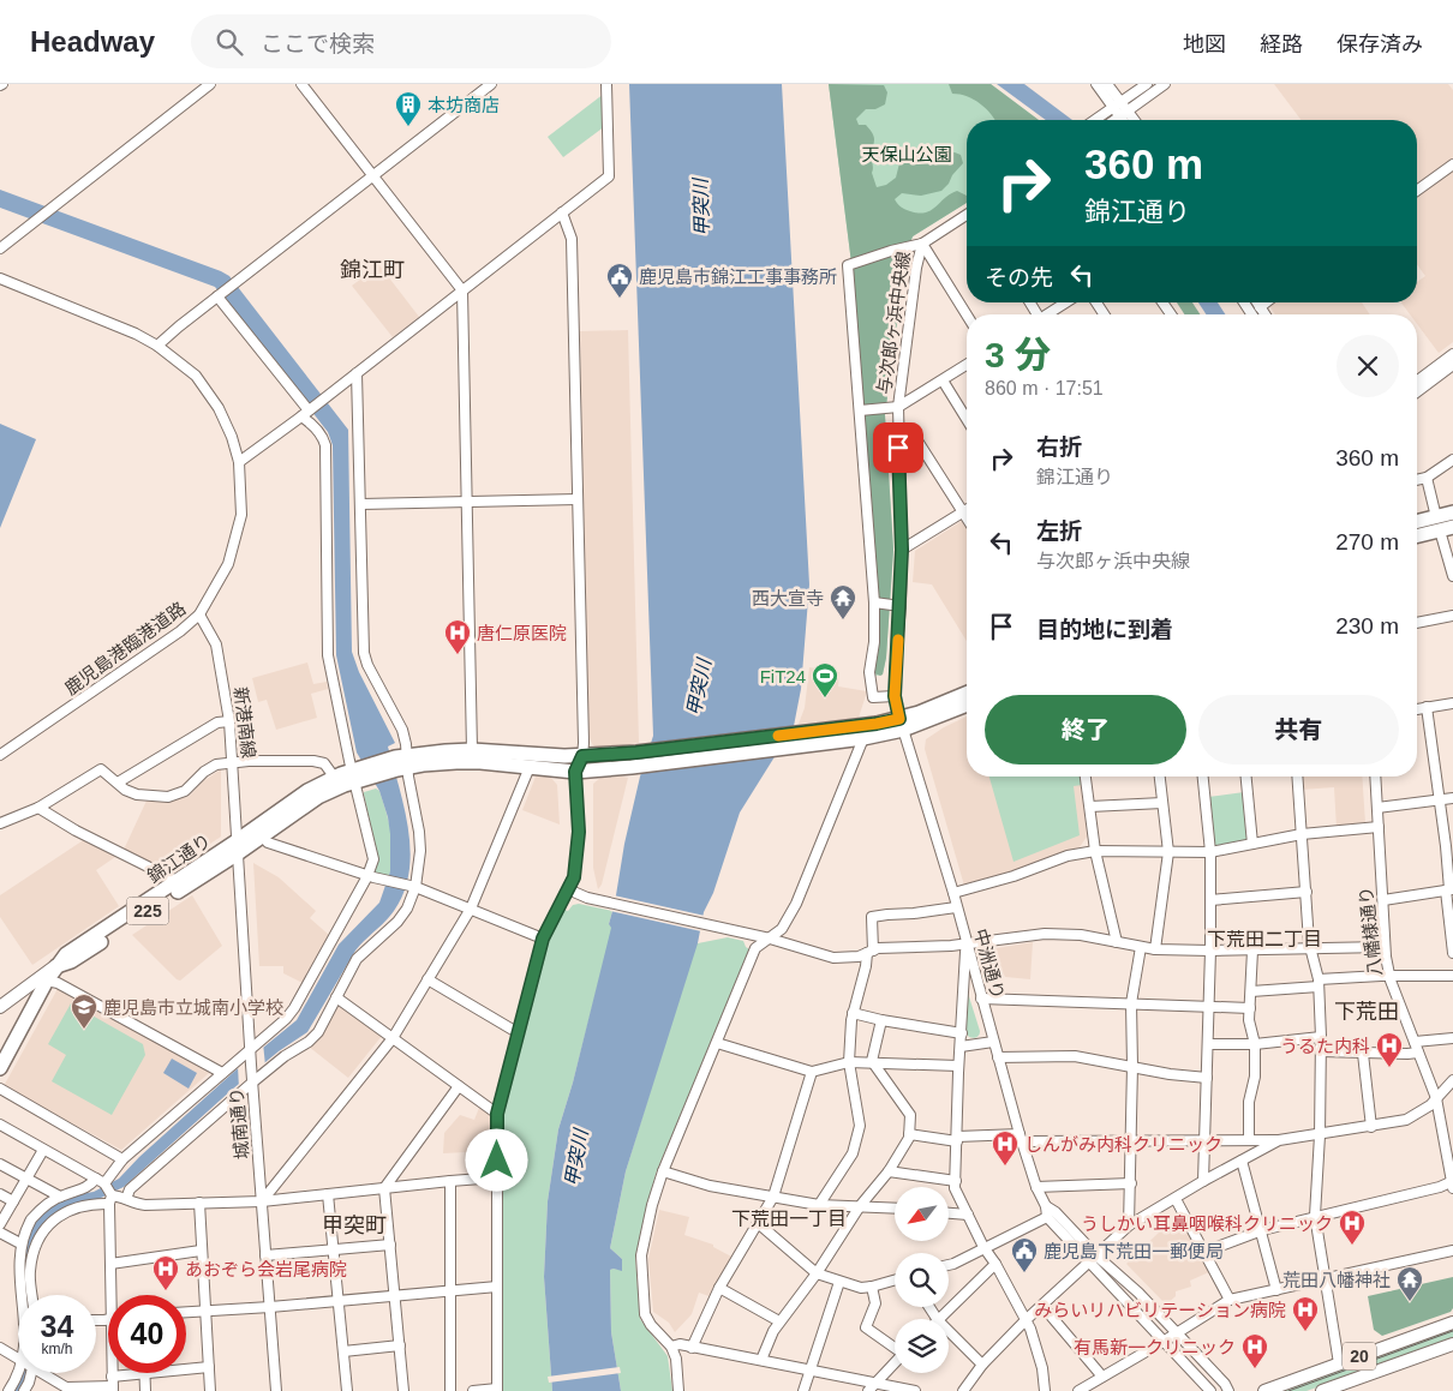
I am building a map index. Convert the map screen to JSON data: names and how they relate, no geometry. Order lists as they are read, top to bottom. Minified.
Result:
{"streets":{"highway":["錦江通り","225"],"main road":["20"],"street":["与次郎ヶ浜中央線","鹿児島港臨港道路","新港南線","八幡様通り","中洲通り","城南通り"]},"crossings":[["与次郎ヶ浜中央線","錦江通り"],["与次郎ヶ浜中央線","225"],["与次郎ヶ浜中央線","中洲通り"],["鹿児島港臨港道路","新港南線"],["新港南線","錦江通り"],["新港南線","城南通り"],["錦江通り","225"],["錦江通り","中洲通り"],["錦江通り","城南通り"],["225","中洲通り"]],"districts":["錦江町","下荒田二丁目","下荒田","下荒田一丁目","甲突町"],"water":["甲突川"],"parks":["天保山公園"],"places":{"building":["本坊商店"],"public building":["鹿児島市錦江工事事務所","鹿児島下荒田一郵便局"],"temple":["西大宣寺","荒田八幡神社"],"hospital":["唐仁原医院","うるた内科","しんがみ内科クリニック","うしかい耳鼻咽喉科クリニック","あおぞら会岩尾病院","みらいリハビリテーション病院","有馬新一クリニック"],"sports":["FiT24"],"school or university":["鹿児島市立城南小学校"]},"north":"bottom left","page":{"header":"Headway","search":"ここで検索","nav":["地図","経路","保存済み"],"turn":["360 m","錦江通り"],"then":"その先","heading":["3 分","860 m · 17:51"],"list":[{"name":"右折","note":"錦江通り","value":"360 m"},{"name":"左折","note":"与次郎ヶ浜中央線","value":"270 m"},{"name":"目的地に到着","value":"230 m"}],"buttons":["終了","共有"],"speed":"34 km/h","limit":"40"}}
